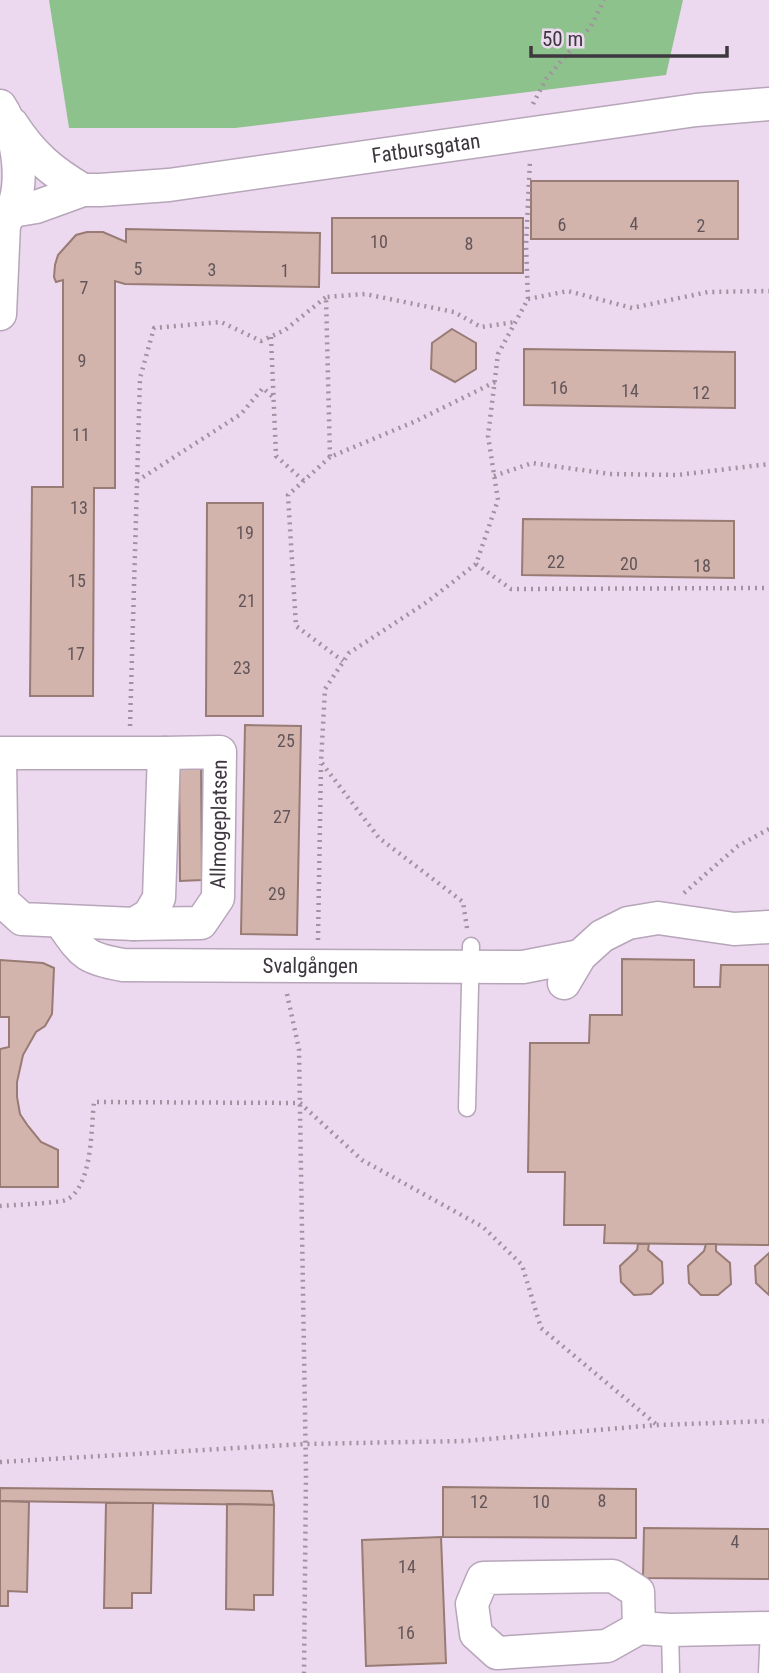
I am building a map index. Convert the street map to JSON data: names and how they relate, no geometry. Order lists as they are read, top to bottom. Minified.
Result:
{"streets":{"street":["Fatbursgatan","Allmogeplatsen","Svalgången"]},"crossings":[["Allmogeplatsen","Svalgången"]],"house_numbers":["4","6","2","10","8","5","3","1","7","9","16","14","12","11","13","19","22","20","18","15","21","17","23","25","27","29","8","12","10","4","14","16"],"scale_bar":"50 m"}
